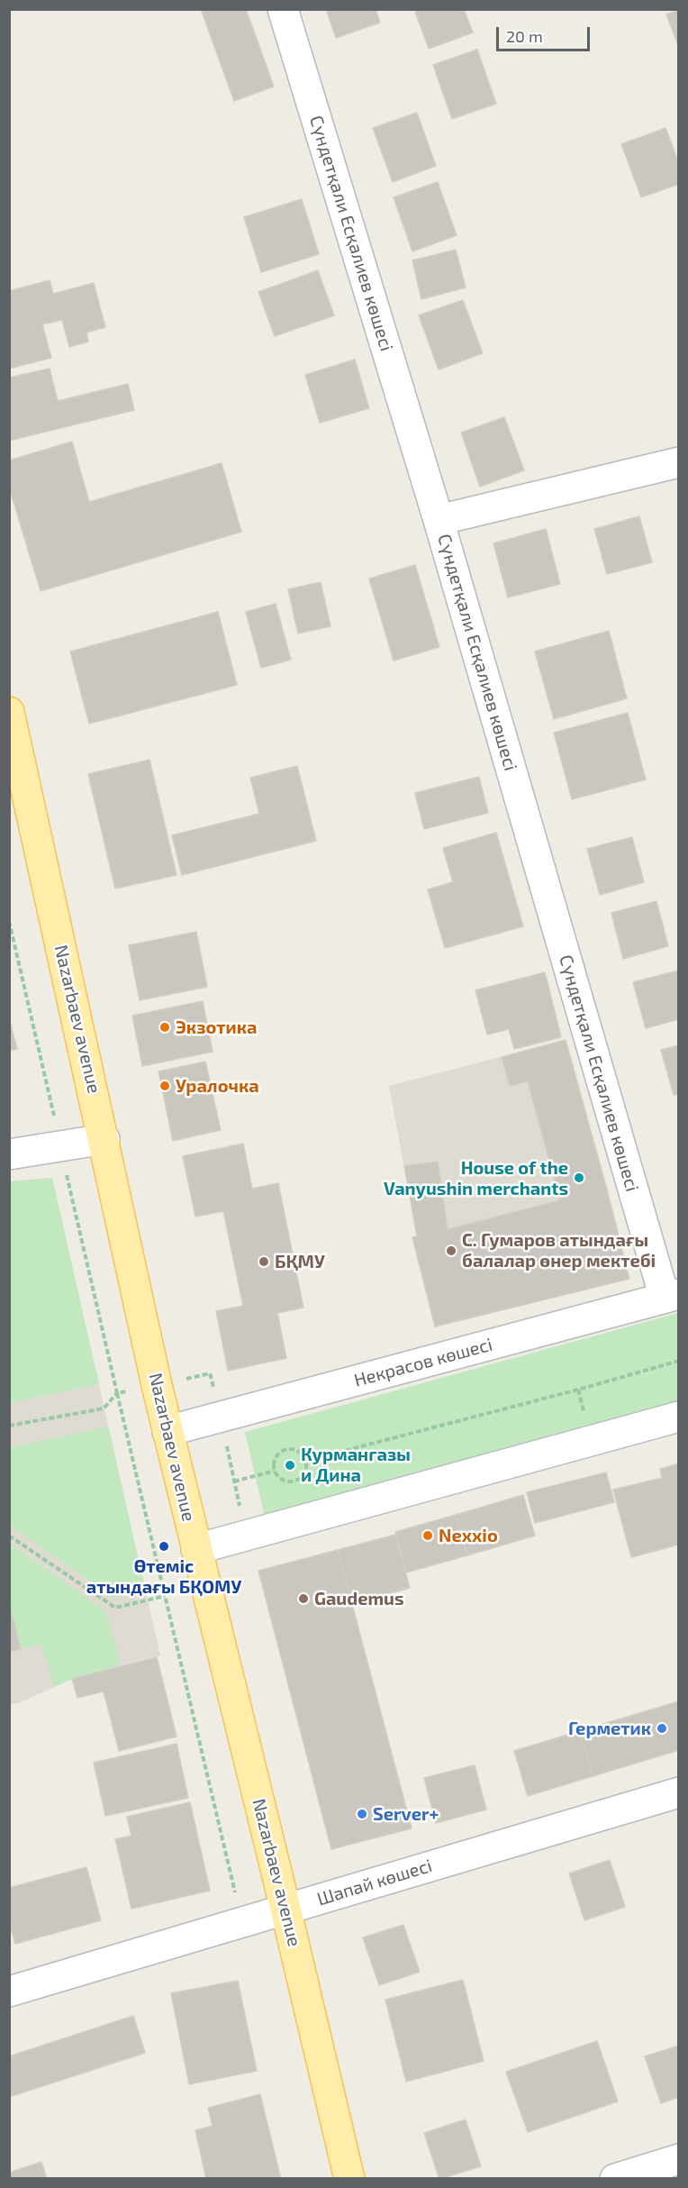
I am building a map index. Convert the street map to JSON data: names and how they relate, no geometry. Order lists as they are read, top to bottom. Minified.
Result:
{"streets":{"main road":["Nazarbaev avenue"],"street":["Сүндетқали Есқалиев көшесі","Некрасов көшесі","Шапай көшесі"]},"crossings":[["Сүндетқали Есқалиев көшесі","Некрасов көшесі"],["Nazarbaev avenue","Некрасов көшесі"],["Nazarbaev avenue","Шапай көшесі"]],"places":["Экзотика","Уралочка","House of the Vanyushin merchants","С. Гумаров атындағы балалар өнер мектебі","БҚМУ","Курмангазы и Дина","Nexxio","Өтеміс атындағы БҚОМУ","Gaudemus","Герметик","Server+"],"scale_bar":"20 m"}
